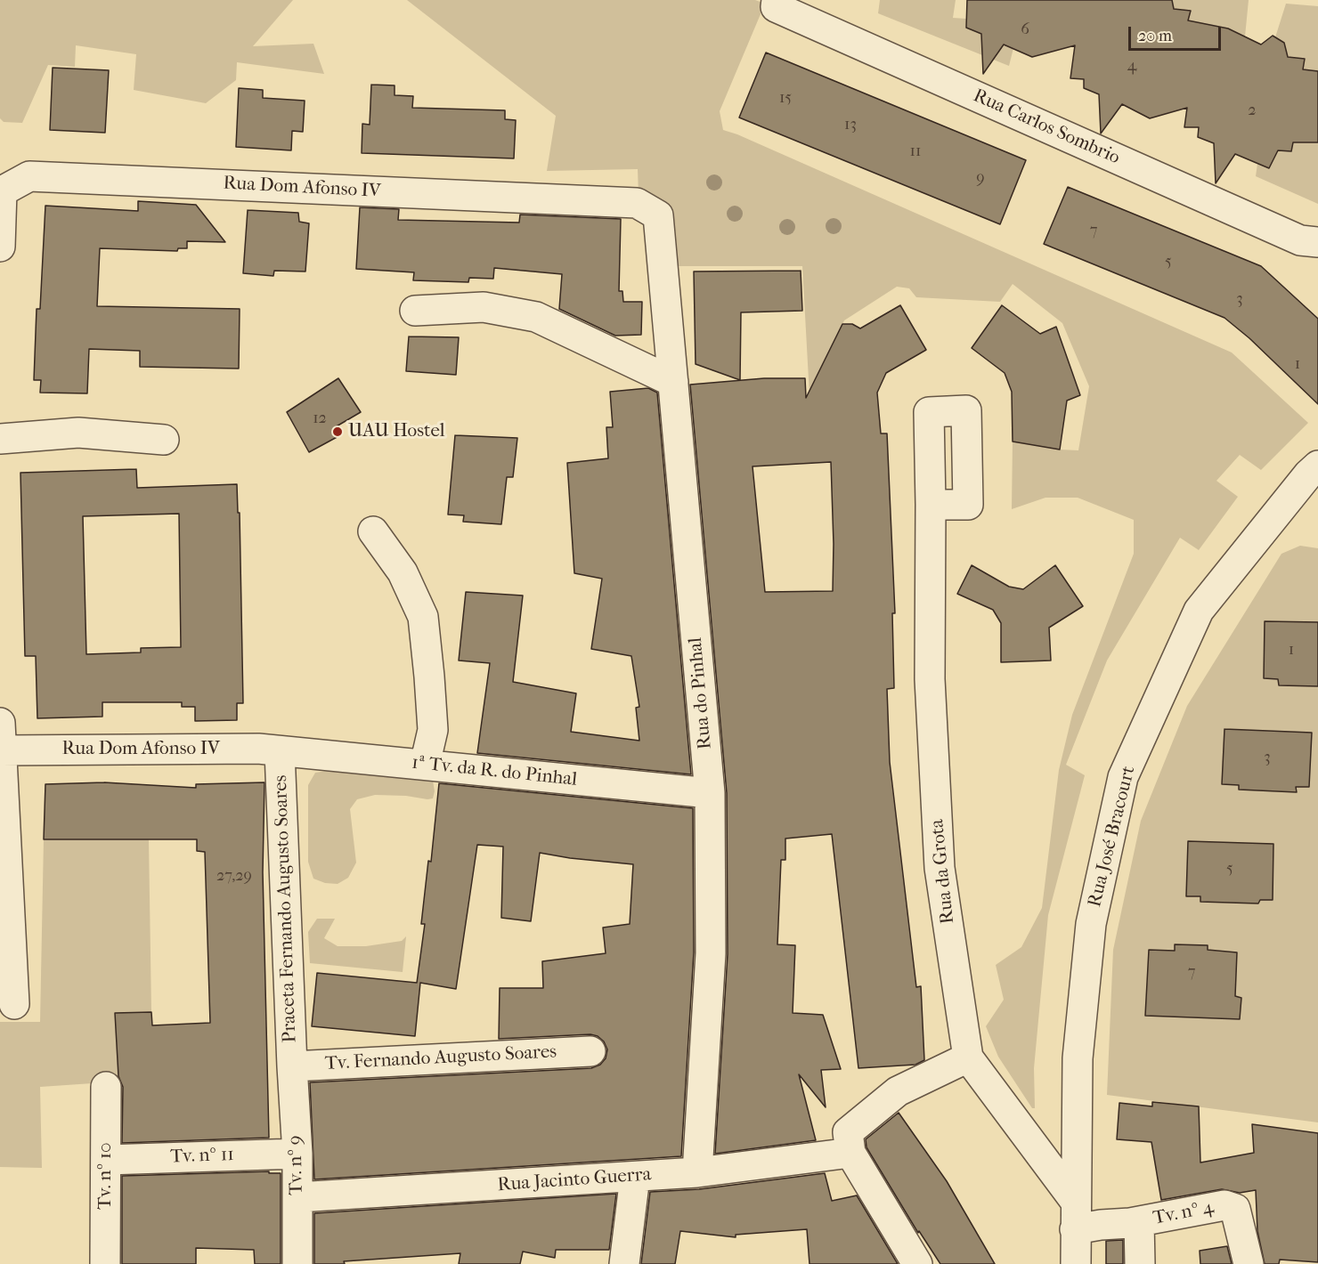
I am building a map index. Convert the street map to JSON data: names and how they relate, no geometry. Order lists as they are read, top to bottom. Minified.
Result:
{"streets":{"street":["Rua Carlos Sombrio","Rua Dom Afonso IV","Rua do Pinhal","1ª Tv. da R. do Pinhal","Rua José Bracourt","Rua da Grota","Praceta Fernando Augusto Soares","Tv. Fernando Augusto Soares","Tv. nº 11","Tv. nº 9","Tv. nº 10","Rua Jacinto Guerra","Tv. nº 4"]},"crossings":[["Rua Dom Afonso IV","Rua do Pinhal"],["Rua Dom Afonso IV","1ª Tv. da R. do Pinhal"],["Rua Dom Afonso IV","Praceta Fernando Augusto Soares"],["Rua do Pinhal","1ª Tv. da R. do Pinhal"],["Rua do Pinhal","Rua Jacinto Guerra"],["1ª Tv. da R. do Pinhal","Praceta Fernando Augusto Soares"],["Rua José Bracourt","Rua da Grota"],["Rua José Bracourt","Tv. nº 4"],["Praceta Fernando Augusto Soares","Tv. Fernando Augusto Soares"],["Praceta Fernando Augusto Soares","Tv. nº 9"],["Tv. Fernando Augusto Soares","Tv. nº 9"],["Tv. nº 11","Tv. nº 9"],["Tv. nº 11","Tv. nº 10"],["Tv. nº 9","Rua Jacinto Guerra"]],"places":["UAU Hostel"],"house_numbers":["6","4","15","2","13","11","9","7","5","3","1","12","1","3","5","27,29","7"],"scale_bar":"20 m"}
